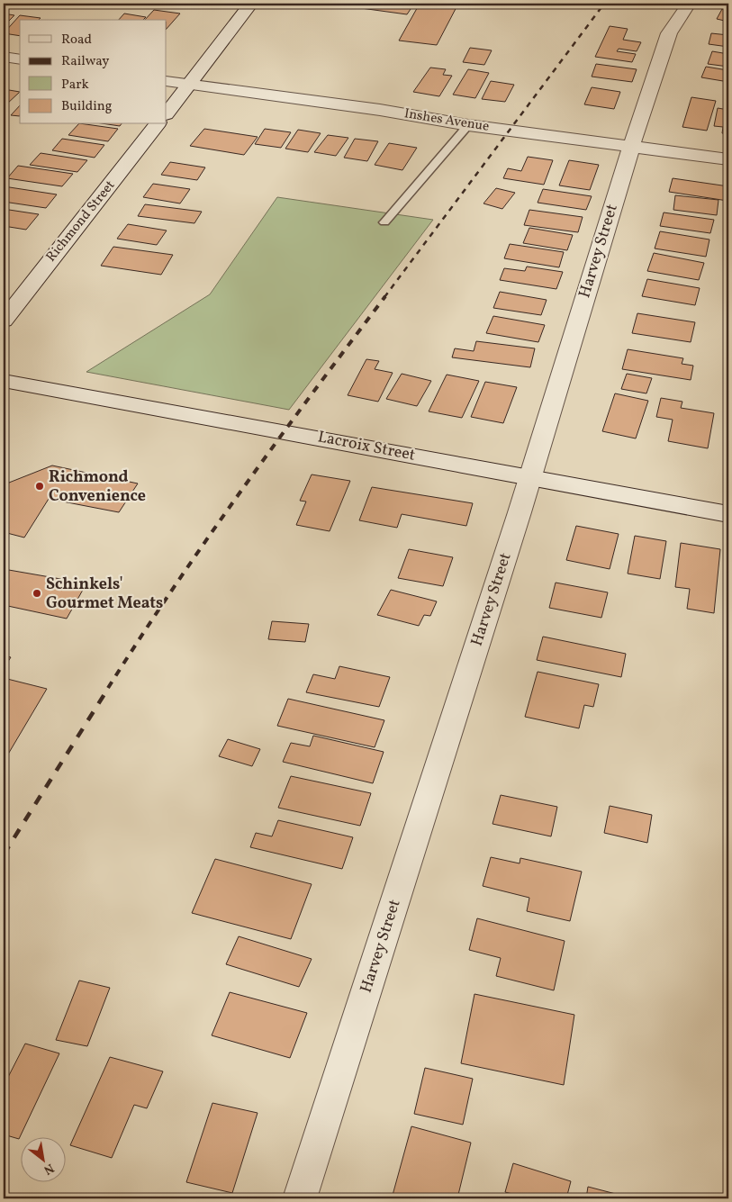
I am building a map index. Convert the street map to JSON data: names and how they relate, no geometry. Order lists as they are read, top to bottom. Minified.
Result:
{"streets":{"street":["Inshes Avenue","Richmond Street","Harvey Street","Lacroix Street"]},"crossings":[["Inshes Avenue","Harvey Street"],["Harvey Street","Lacroix Street"]],"places":["Richmond Convenience","Schinkels' Gourmet Meats"],"legend":["Road","Railway","Park","Building"],"north":"bottom right"}
